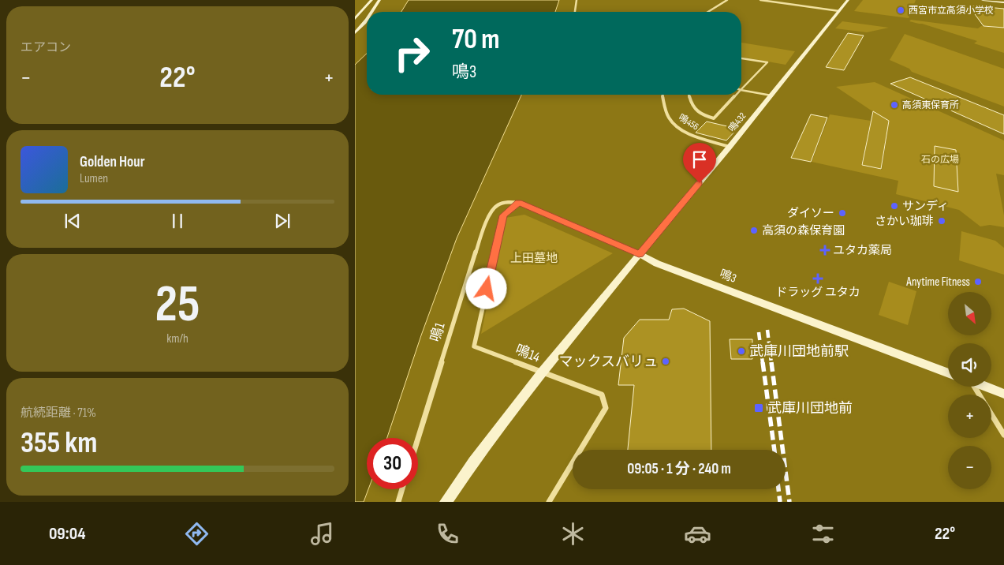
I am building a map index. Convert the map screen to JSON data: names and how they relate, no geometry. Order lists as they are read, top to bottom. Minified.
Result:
{"streets":{"street":["鳴456","鳴432","鳴3","鳴1","鳴14"]},"crossings":[["鳴456","鳴432"],["鳴432","鳴3"],["鳴432","鳴14"],["鳴3","鳴1"],["鳴3","鳴14"]],"parks":["石の広場","上田墓地"],"places":{"other":["西宮市立高須小学校","高須東保育所","サンディ","ダイソー","さかい珈琲","高須の森保育園","Anytime Fitness","武庫川団地前駅","マックスバリュ"],"health":["ユタカ薬局","ドラッグ ユタカ"],"transit":["武庫川団地前"]},"north":"bottom right","page":{"tile":["エアコン",["25","km/h"],["航続距離 · 71%","355 km"]],"turn":["70 m","鳴3"],"heat":["−","22°","+"],"song":["Golden Hour","Lumen"],"map_buttons":["+","−"],"limit":"30","trip":"09:05 · 1 分 · 240 m","tabs":["09:04","22°"]}}
